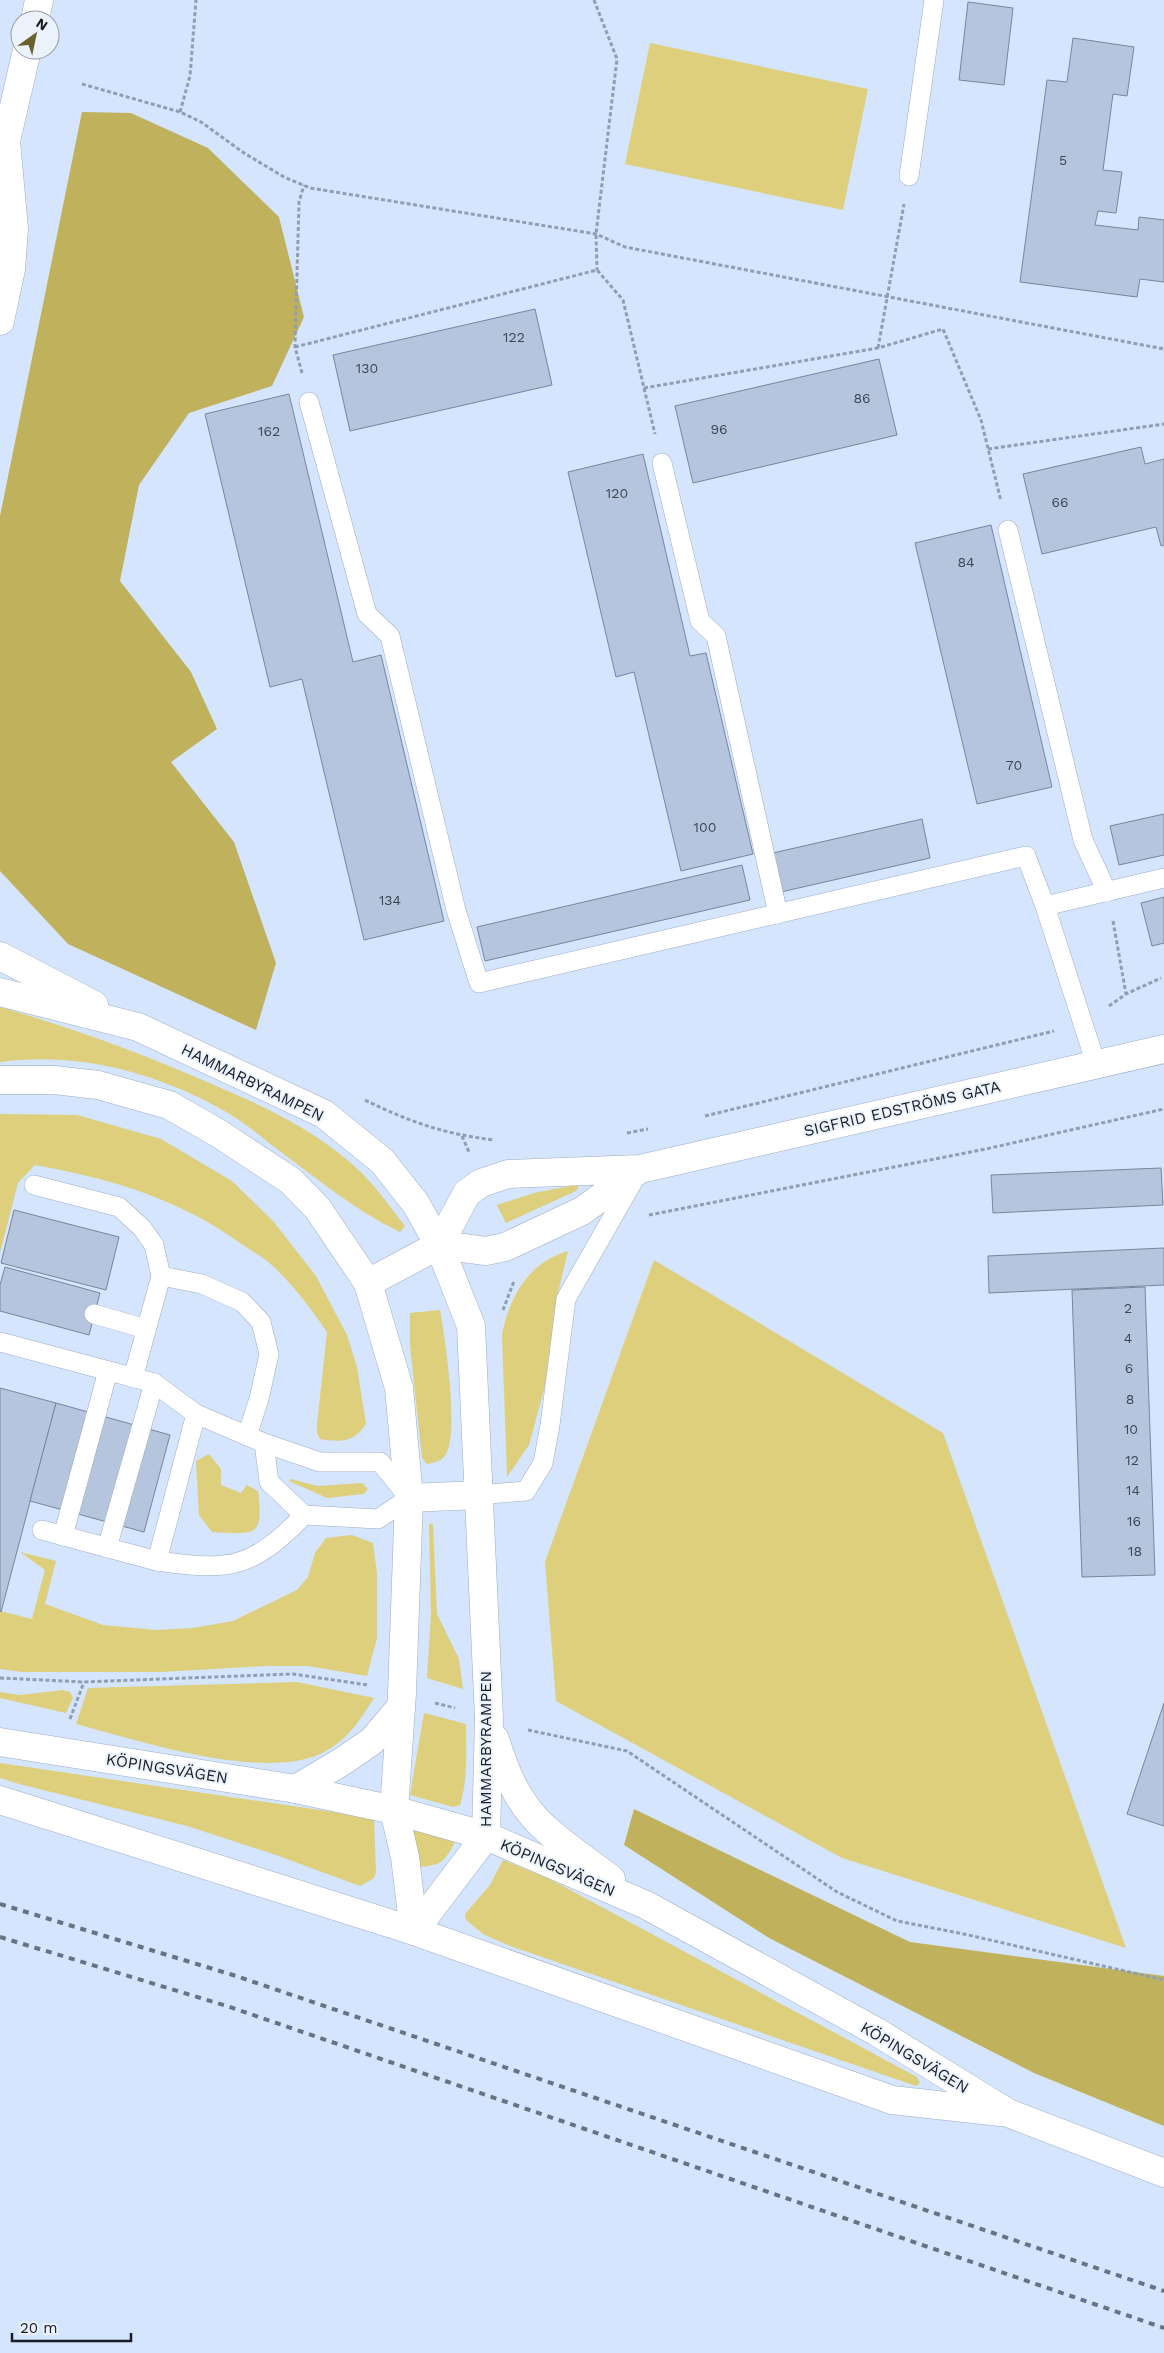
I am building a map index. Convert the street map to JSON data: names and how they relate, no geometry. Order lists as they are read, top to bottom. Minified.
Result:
{"streets":{"main road":["HAMMARBYRAMPEN","SIGFRID EDSTRÖMS GATA","KÖPINGSVÄGEN"]},"crossings":[["HAMMARBYRAMPEN","SIGFRID EDSTRÖMS GATA"],["HAMMARBYRAMPEN","KÖPINGSVÄGEN"]],"house_numbers":["5","122","130","86","96","162","120","66","84","70","100","134","2","4","6","8","10","12","14","16","18"],"scale_bar":"20 m","north":"top right"}
